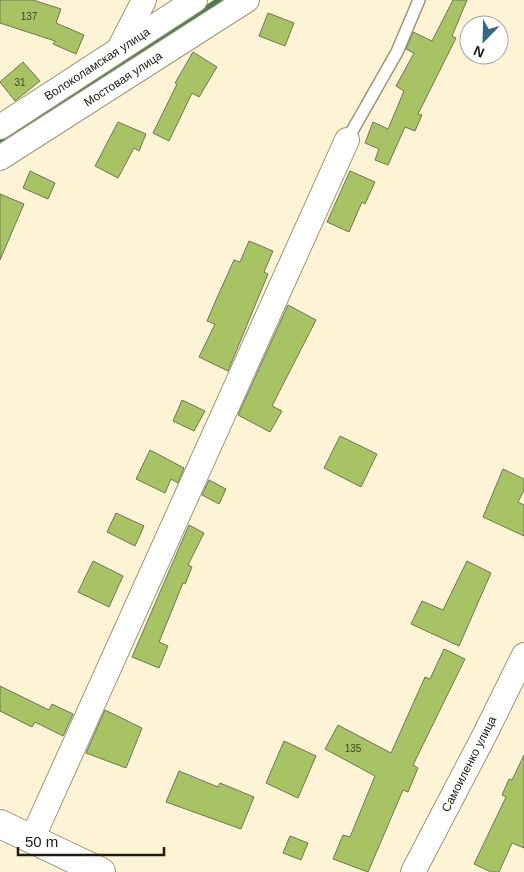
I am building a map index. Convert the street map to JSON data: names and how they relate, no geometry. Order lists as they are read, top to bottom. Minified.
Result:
{"streets":{"street":["Волоколамская улица","Мостовая улица","Самоиленко улица"]},"house_numbers":["137","31","135"],"scale_bar":"50 m","north":"bottom left"}
